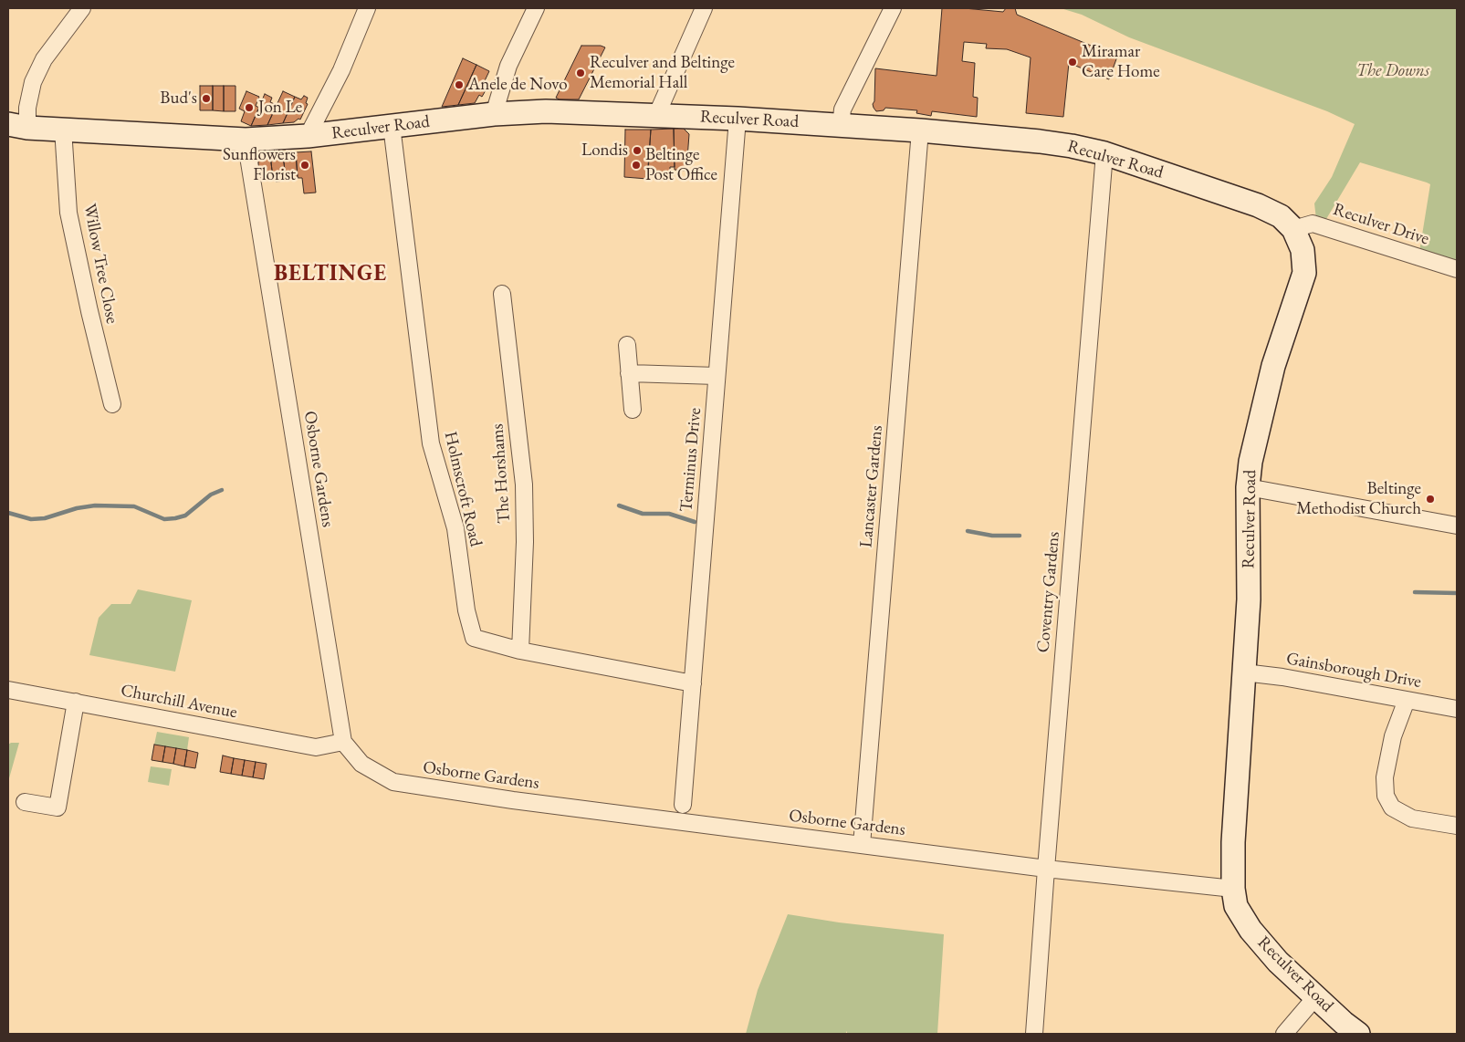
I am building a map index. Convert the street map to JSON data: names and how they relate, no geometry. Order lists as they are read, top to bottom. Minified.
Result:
{"streets":{"street":["Reculver Road","Reculver Drive","Willow Tree Close","Terminus Drive","Osborne Gardens","The Horshams","Lancaster Gardens","Holmscroft Road","Coventry Gardens","Gainsborough Drive","Churchill Avenue"]},"crossings":[["Reculver Road","Reculver Drive"],["Reculver Road","Willow Tree Close"],["Reculver Road","Terminus Drive"],["Reculver Road","Osborne Gardens"],["Reculver Road","Lancaster Gardens"],["Reculver Road","Holmscroft Road"],["Reculver Road","Coventry Gardens"],["Reculver Road","Gainsborough Drive"],["Terminus Drive","Holmscroft Road"],["Osborne Gardens","Lancaster Gardens"],["Osborne Gardens","Coventry Gardens"],["Osborne Gardens","Churchill Avenue"],["The Horshams","Holmscroft Road"]],"districts":["BELTINGE"],"parks":["The Downs"],"places":["Miramar Care Home","Reculver and Beltinge Memorial Hall","Anele de Novo","Bud's","Jon Le","Londis","Sunflowers Florist","Beltinge Post Office","Beltinge Methodist Church"]}
